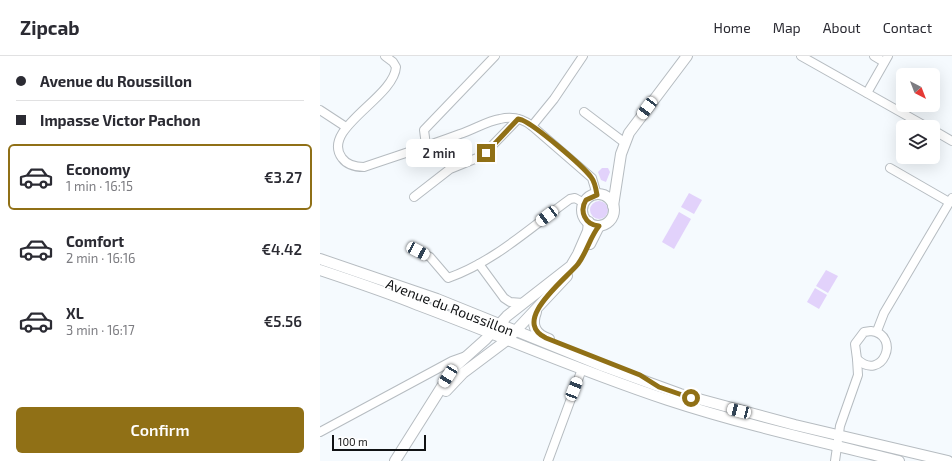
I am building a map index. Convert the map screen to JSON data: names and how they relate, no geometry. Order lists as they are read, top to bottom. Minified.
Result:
{"streets":{"main road":["Avenue du Roussillon"]},"scale_bar":"100 m","north":"bottom right","page":{"header":"Zipcab","nav":["Home","Map","About","Contact"],"banner":["Avenue du Roussillon","Impasse Victor Pachon"],"bubble":"2 min","list":[{"name":"Economy","note":"1 min · 16:15","value":"€3.27"},{"name":"Comfort","note":"2 min · 16:16","value":"€4.42"},{"name":"XL","note":"3 min · 16:17","value":"€5.56"}],"buttons":"Confirm","scale":"100 m"}}
